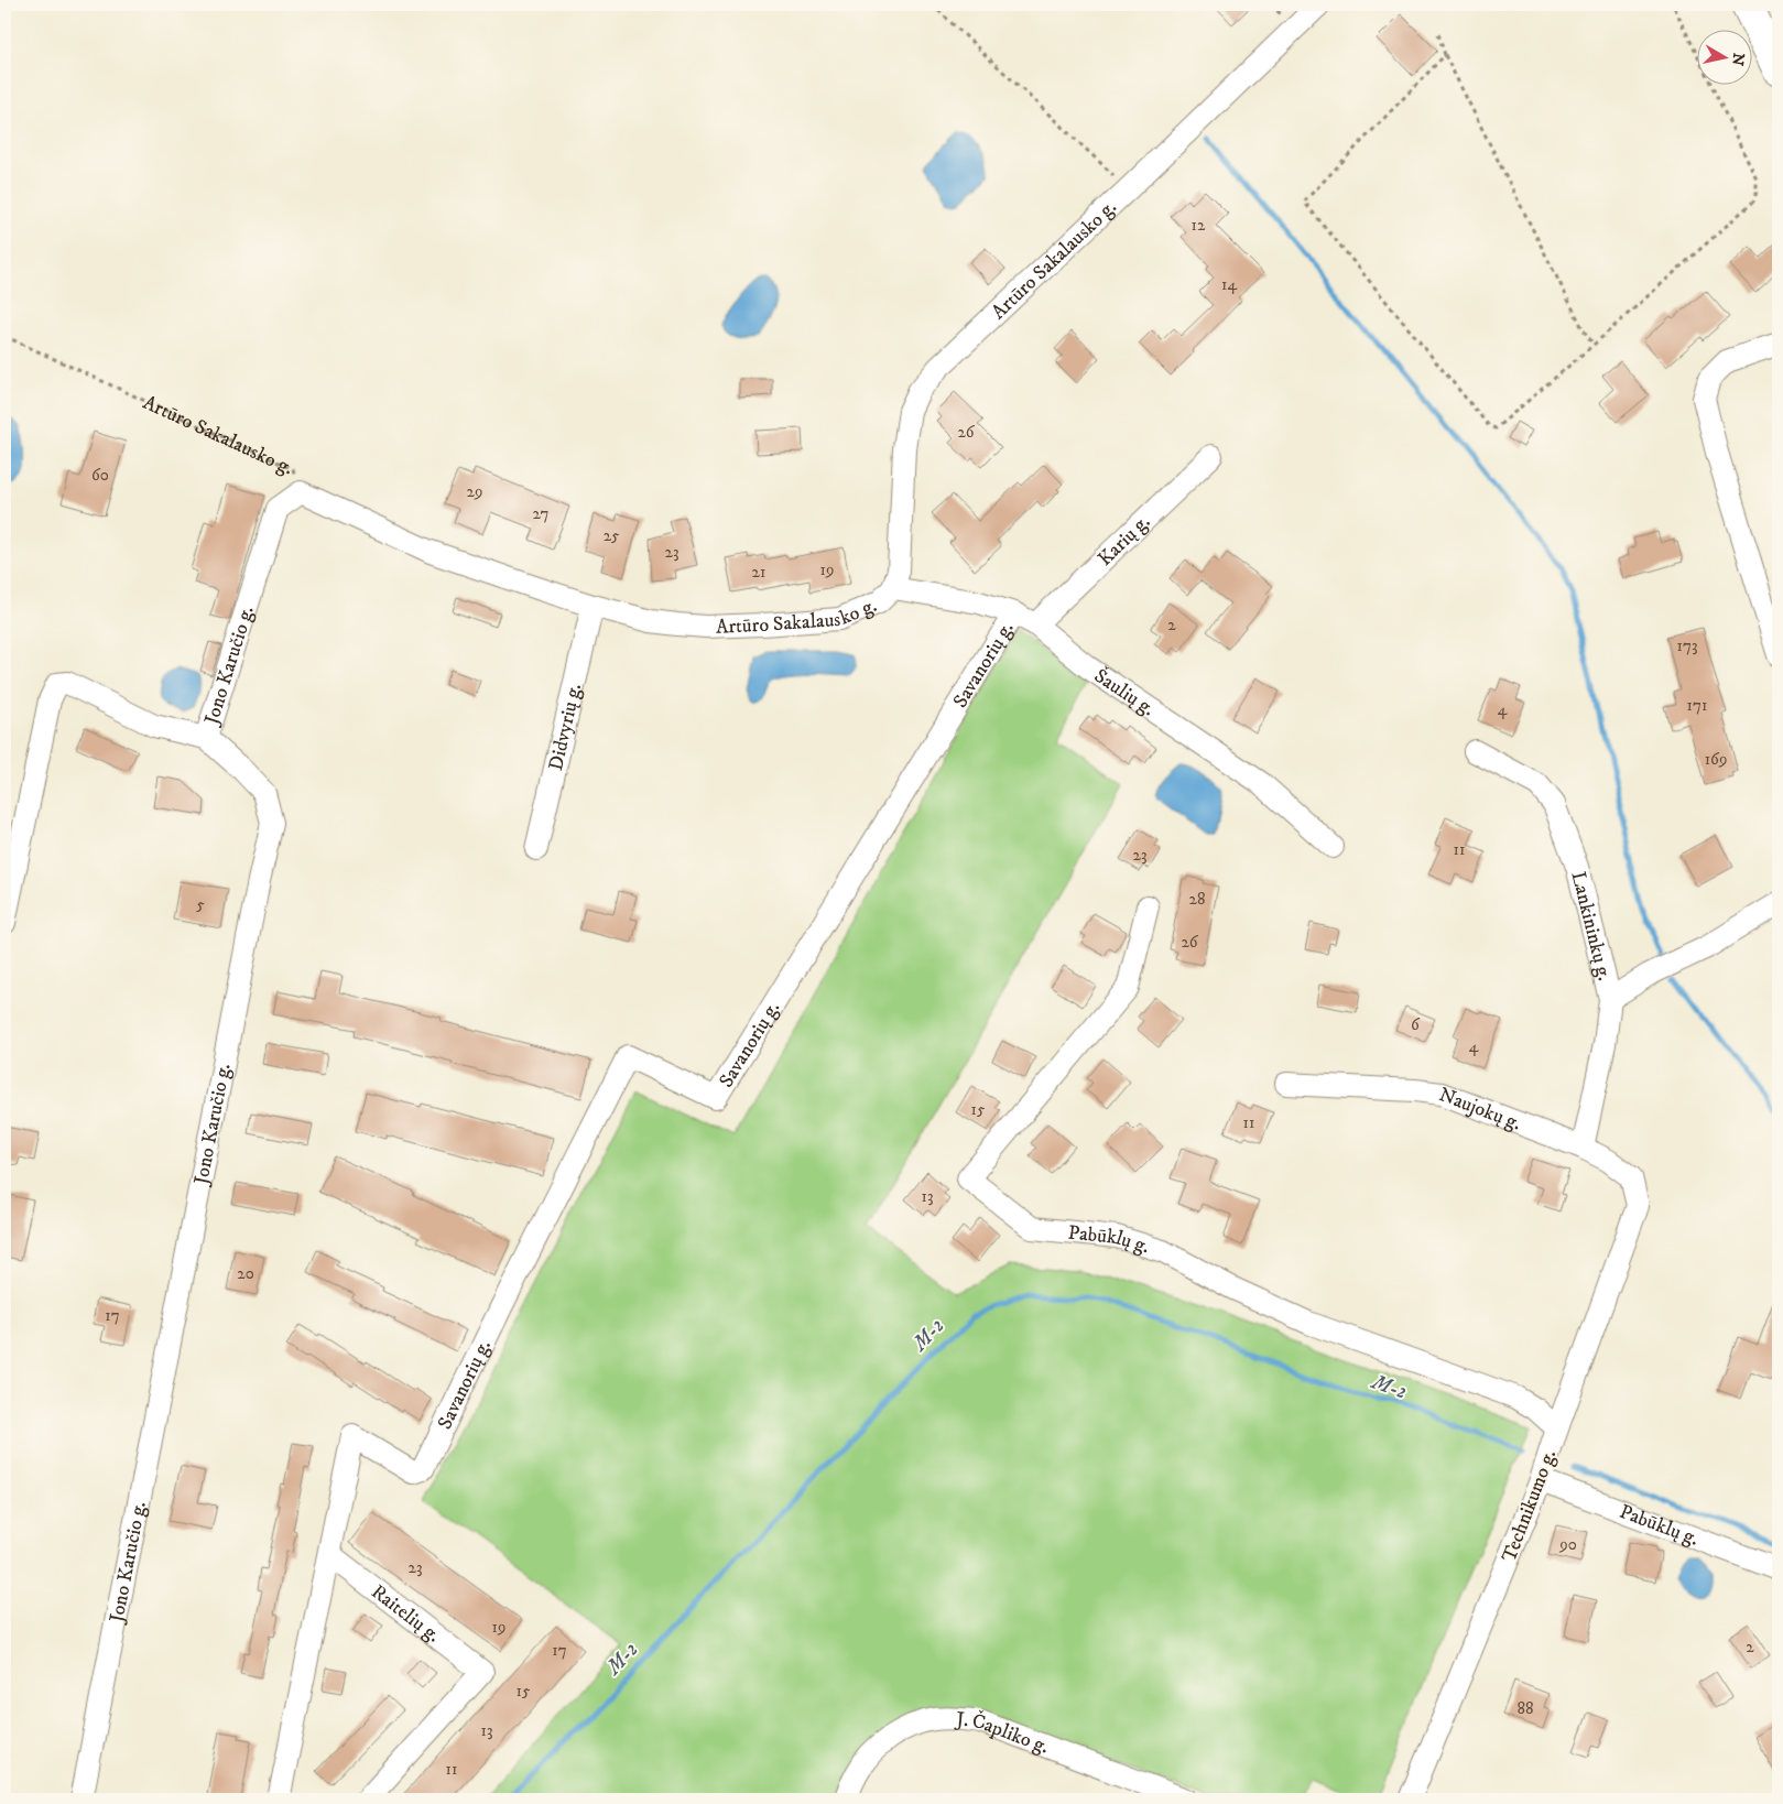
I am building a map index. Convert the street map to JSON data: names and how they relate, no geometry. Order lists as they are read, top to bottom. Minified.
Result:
{"streets":{"street":["Artūro Sakalausko g.","Karių g.","Savanorių g.","Jono Karučio g.","Šaulių g.","Didvyrių g.","Lankininkų g.","Naujokų g.","Pabūklų g.","Technikumo g.","Raitelių g.","J. Čapliko g."]},"crossings":[["Artūro Sakalausko g.","Jono Karučio g."],["Artūro Sakalausko g.","Šaulių g."],["Artūro Sakalausko g.","Didvyrių g."],["Karių g.","Šaulių g."],["Savanorių g.","Šaulių g."],["Savanorių g.","Raitelių g."],["Lankininkų g.","Naujokų g."],["Naujokų g.","Technikumo g."],["Pabūklų g.","Technikumo g."]],"water":["M-2"],"house_numbers":["12","14","26","60","29","27","25","23","19","21","2","173","171","4","169","11","23","28","5","26","6","4","15","11","13","20","17","90","23","19","2","17","15","88","13","11"],"north":"right"}
